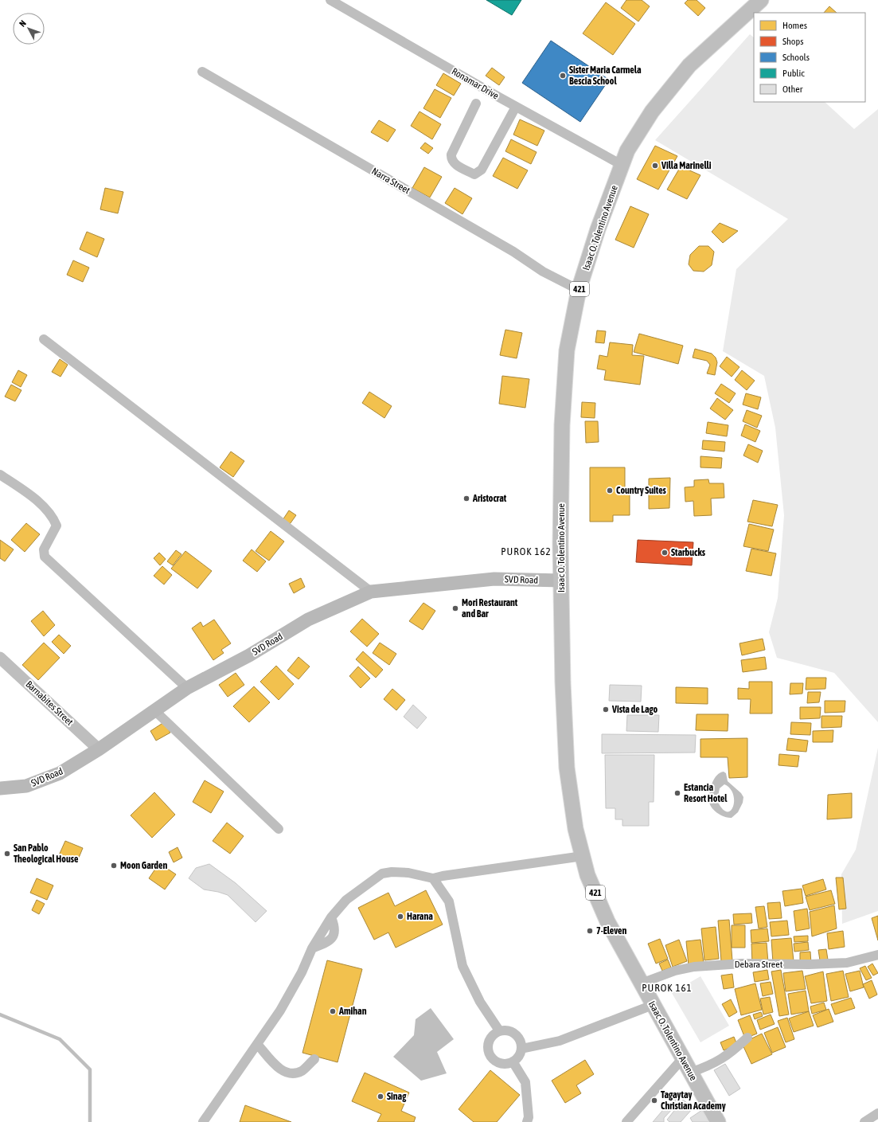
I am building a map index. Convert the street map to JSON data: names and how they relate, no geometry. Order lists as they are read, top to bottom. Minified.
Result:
{"streets":{"main road":["Isaac O. Tolentino Avenue","421","SVD Road"],"street":["Ronamar Drive","Narra Street","Barnabites Street","Debara Street"]},"crossings":[["Ronamar Drive","Isaac O. Tolentino Avenue"],["Narra Street","Isaac O. Tolentino Avenue"],["Isaac O. Tolentino Avenue","SVD Road"],["Isaac O. Tolentino Avenue","Debara Street"],["SVD Road","Barnabites Street"]],"districts":["PUROK 162","PUROK 161"],"places":["Sister Maria Carmela Bescia School","Villa Marinelli","Country Suites","Aristocrat","Starbucks","Mori Restaurant and Bar","Vista de Lago","Estancia Resort Hotel","San Pablo Theological House","Moon Garden","Harana","7-Eleven","Amihan","Sinag","Tagaytay Christian Academy"],"legend":["Homes","Shops","Schools","Public","Other"],"north":"top left"}
